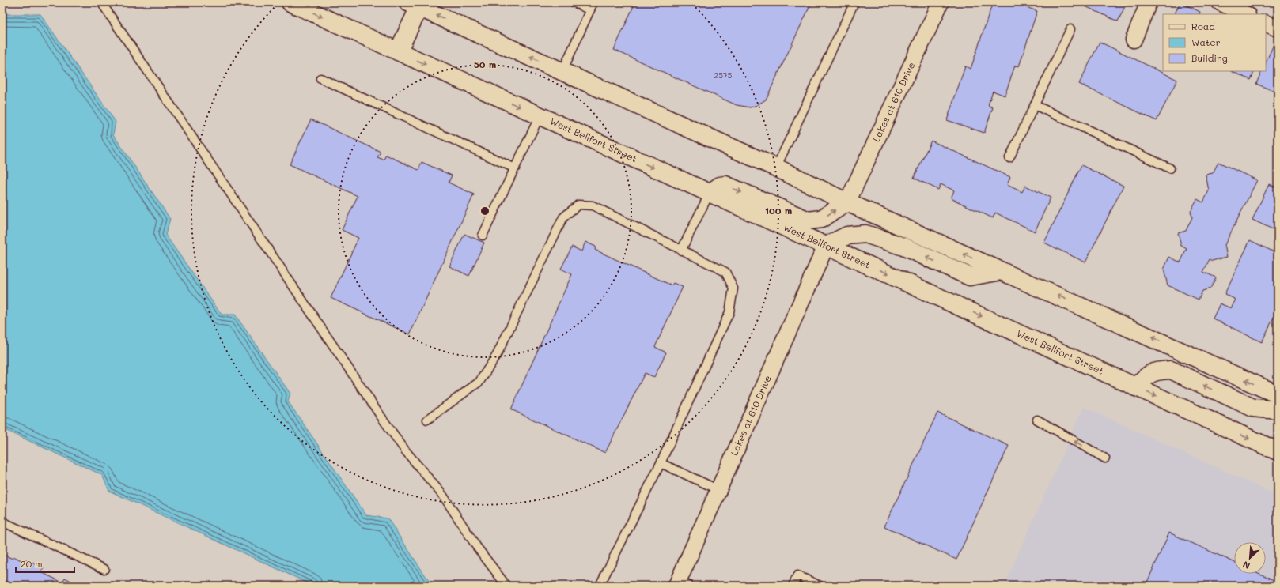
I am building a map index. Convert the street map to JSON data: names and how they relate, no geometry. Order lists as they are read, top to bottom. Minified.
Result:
{"streets":{"main road":["West Bellfort Street"],"street":["Lakes at 610 Drive"]},"crossings":[["Lakes at 610 Drive","West Bellfort Street"]],"house_numbers":["2575"],"legend":["Road","Water","Building"],"scale_bar":"20 m","north":"bottom left","rings":["50 m","100 m"]}
